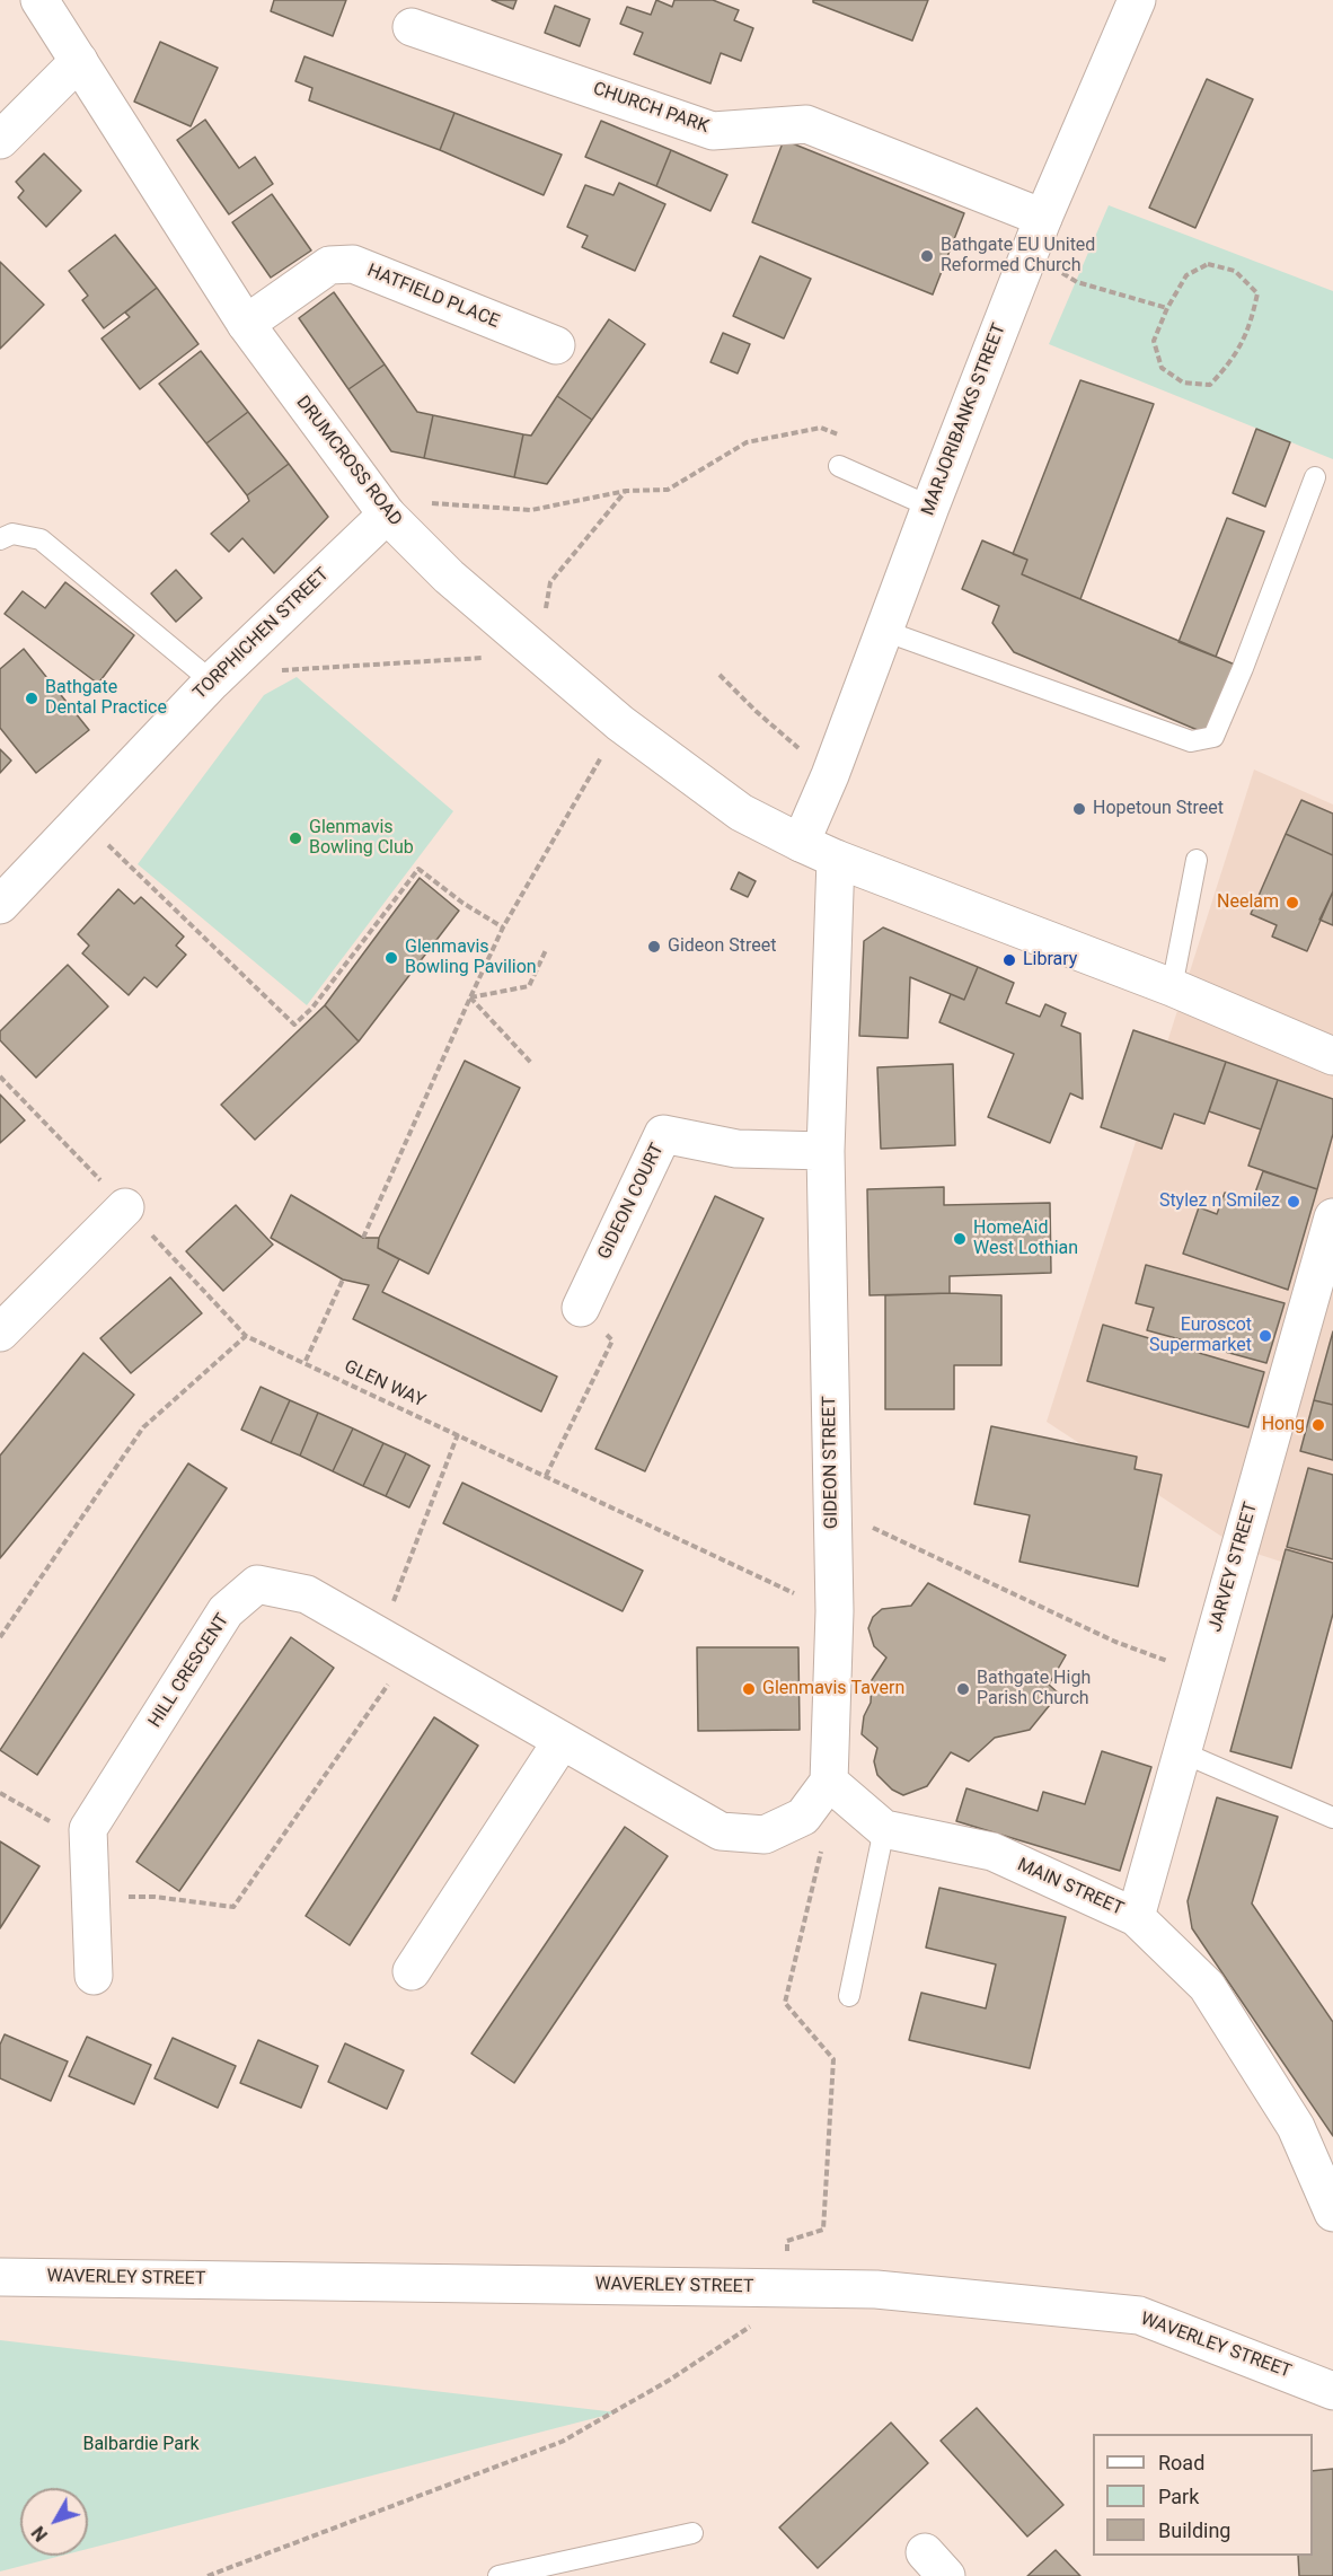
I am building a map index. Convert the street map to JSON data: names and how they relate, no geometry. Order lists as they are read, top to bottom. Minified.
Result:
{"streets":{"street":["CHURCH PARK","HATFIELD PLACE","MARJORIBANKS STREET","DRUMCROSS ROAD","TORPHICHEN STREET","GIDEON COURT","GIDEON STREET","JARVEY STREET","HILL CRESCENT","MAIN STREET","WAVERLEY STREET"],"path":["GLEN WAY"]},"crossings":[["CHURCH PARK","MARJORIBANKS STREET"],["HATFIELD PLACE","DRUMCROSS ROAD"],["MARJORIBANKS STREET","DRUMCROSS ROAD"],["DRUMCROSS ROAD","TORPHICHEN STREET"],["GIDEON COURT","GIDEON STREET"],["GLEN WAY","GIDEON STREET"],["GIDEON STREET","HILL CRESCENT"],["GIDEON STREET","MAIN STREET"],["JARVEY STREET","MAIN STREET"],["HILL CRESCENT","MAIN STREET"]],"parks":["Balbardie Park"],"places":["Bathgate EU United Reformed Church","Bathgate Dental Practice","Hopetoun Street","Glenmavis Bowling Club","Neelam","Gideon Street","Glenmavis Bowling Pavilion","Library","Stylez n Smilez","HomeAid West Lothian","Euroscot Supermarket","Hong","Glenmavis Tavern","Bathgate High Parish Church"],"legend":["Road","Park","Building"],"north":"bottom left"}
